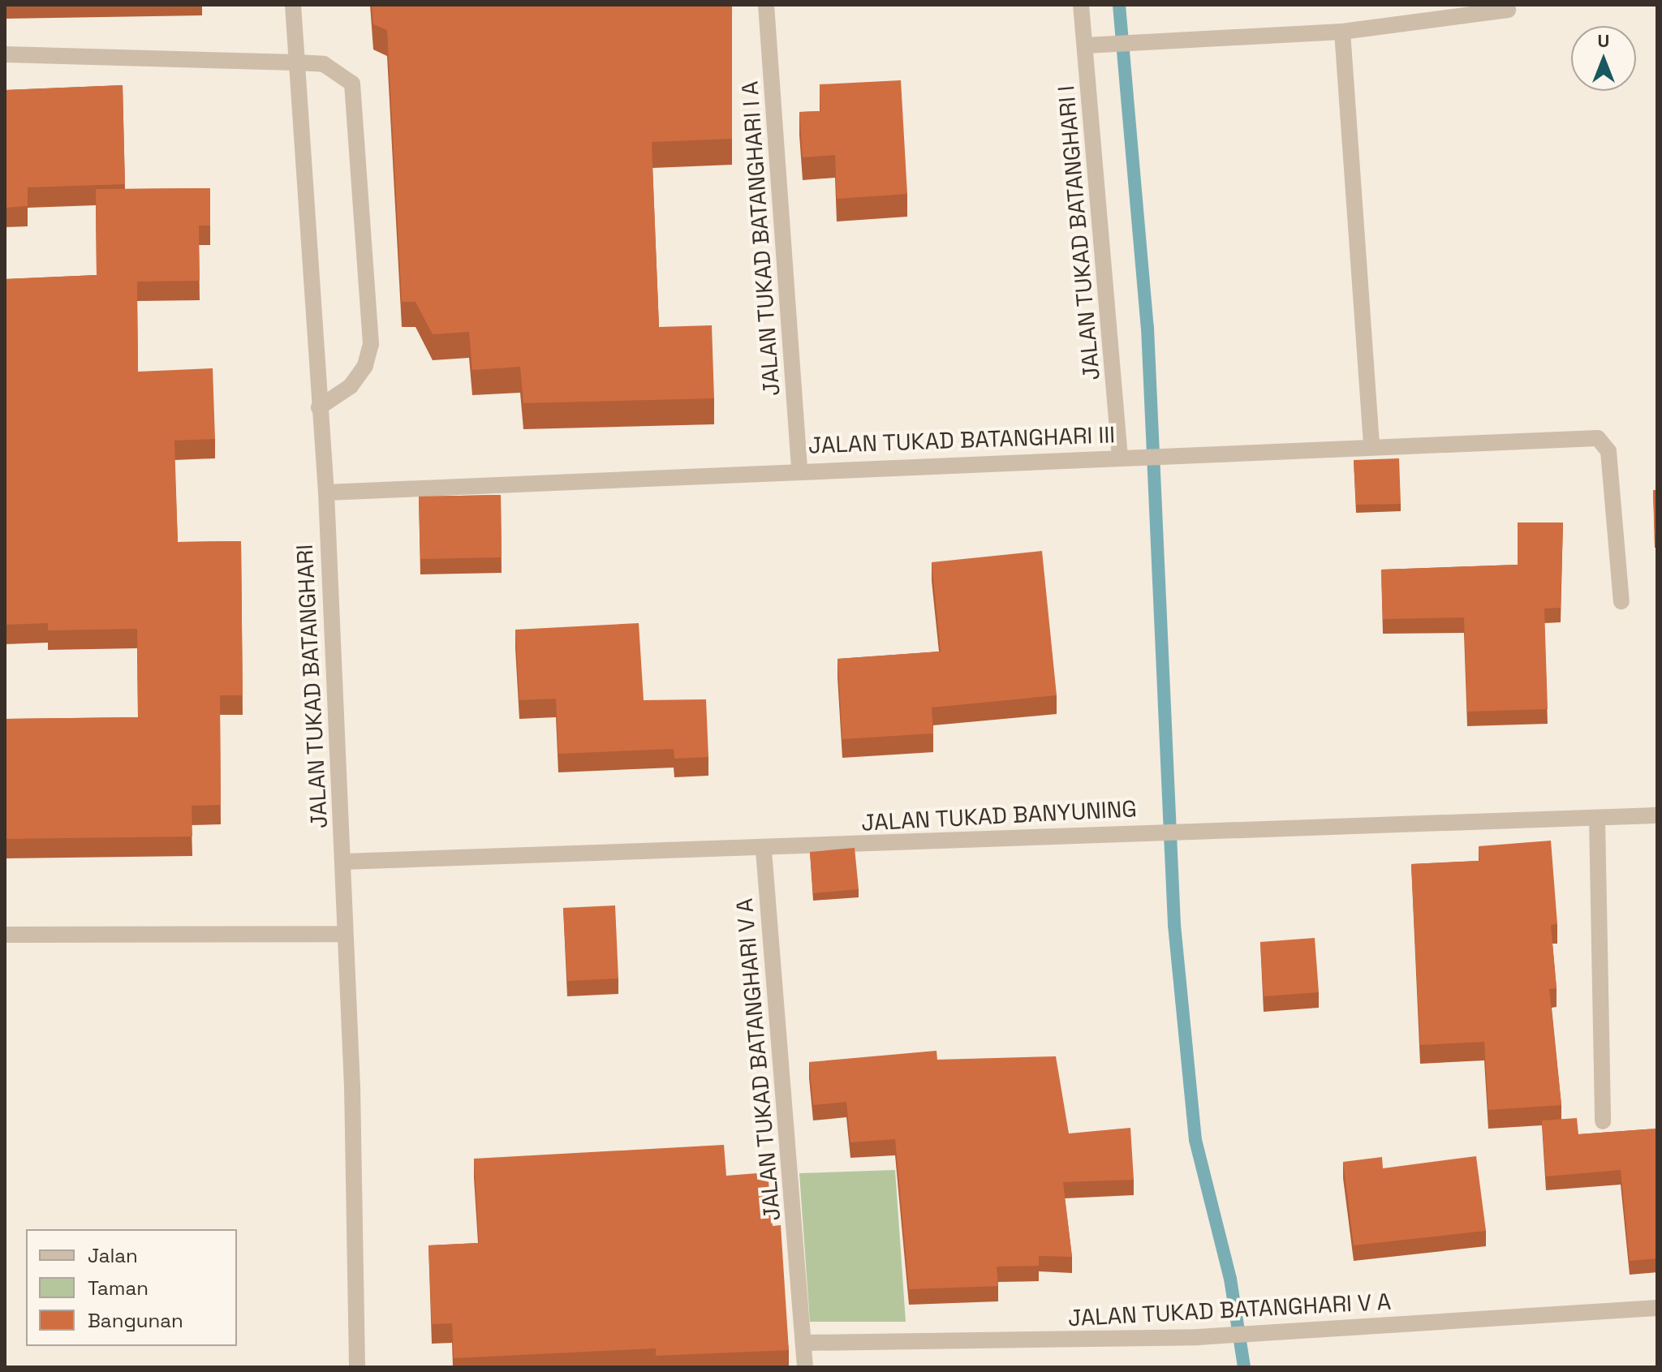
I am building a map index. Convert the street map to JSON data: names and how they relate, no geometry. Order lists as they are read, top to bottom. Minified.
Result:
{"streets":{"street":["JALAN TUKAD BATANGHARI I","JALAN TUKAD BATANGHARI I A","JALAN TUKAD BATANGHARI III","JALAN TUKAD BATANGHARI","JALAN TUKAD BANYUNING","JALAN TUKAD BATANGHARI V A"]},"crossings":[["JALAN TUKAD BATANGHARI I","JALAN TUKAD BATANGHARI III"],["JALAN TUKAD BATANGHARI I A","JALAN TUKAD BATANGHARI III"],["JALAN TUKAD BATANGHARI III","JALAN TUKAD BATANGHARI"],["JALAN TUKAD BATANGHARI","JALAN TUKAD BANYUNING"],["JALAN TUKAD BANYUNING","JALAN TUKAD BATANGHARI V A"]],"legend":["Jalan","Taman","Bangunan"],"north":"top"}
